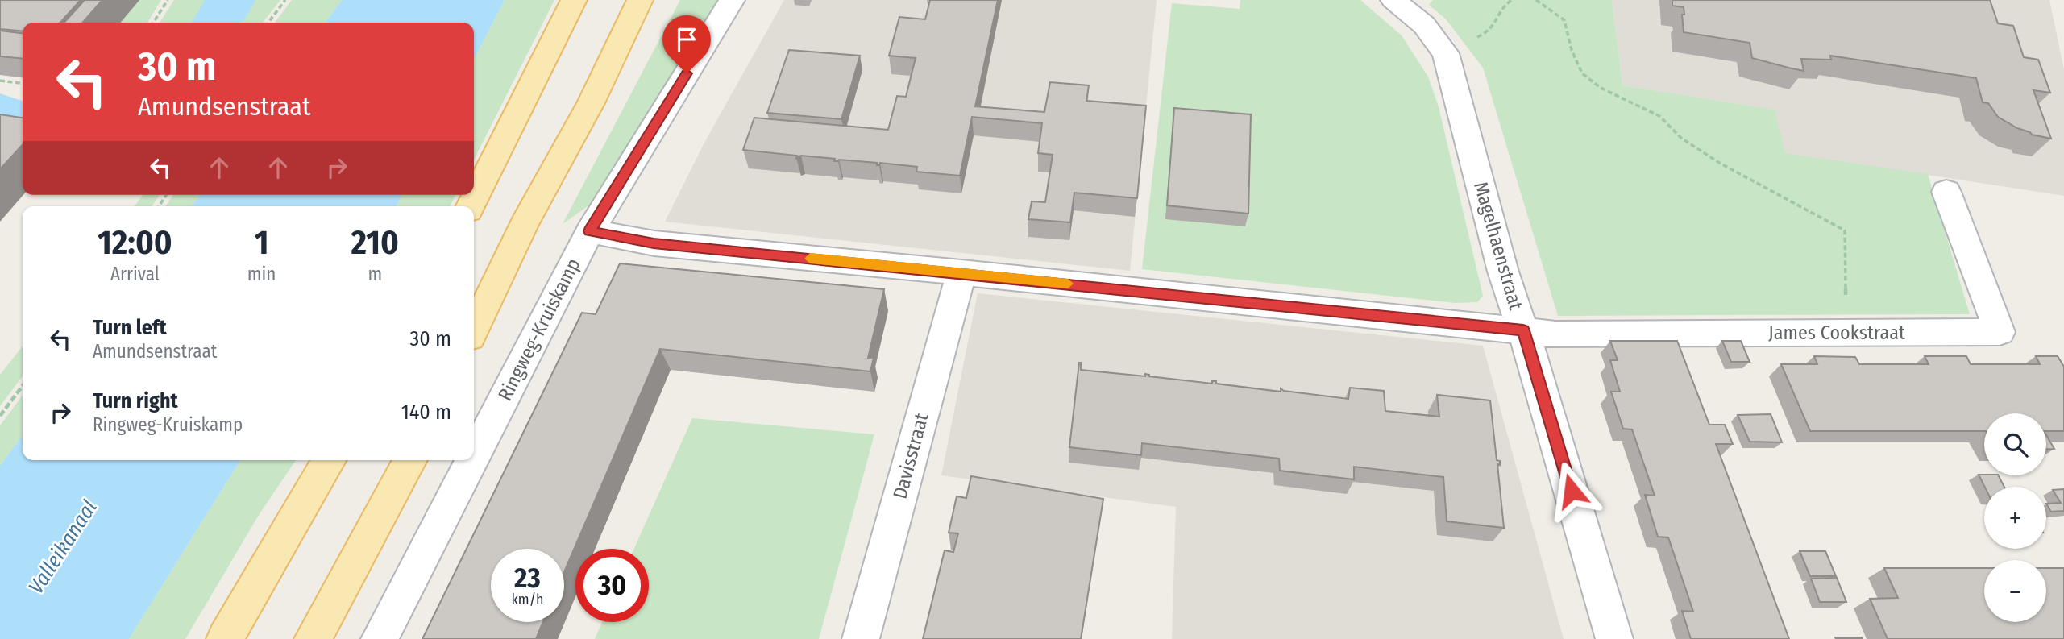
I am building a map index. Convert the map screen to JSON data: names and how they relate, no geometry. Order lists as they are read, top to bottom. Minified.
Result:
{"streets":{"street":["Magelhaenstraat","Ringweg-Kruiskamp","James Cookstraat","Davisstraat"]},"crossings":[["Magelhaenstraat","James Cookstraat"],["Ringweg-Kruiskamp","James Cookstraat"],["James Cookstraat","Davisstraat"]],"water":["Valleikanaal"],"page":{"turn":["30 m","Amundsenstraat"],"eta":["12:00","Arrival","1","min","210","m"],"list":[{"name":"Turn left","note":"Amundsenstraat","value":"30 m"},{"name":"Turn right","note":"Ringweg-Kruiskamp","value":"140 m"}],"map_buttons":["+","−"],"speed":"23 km/h","limit":"30"}}
